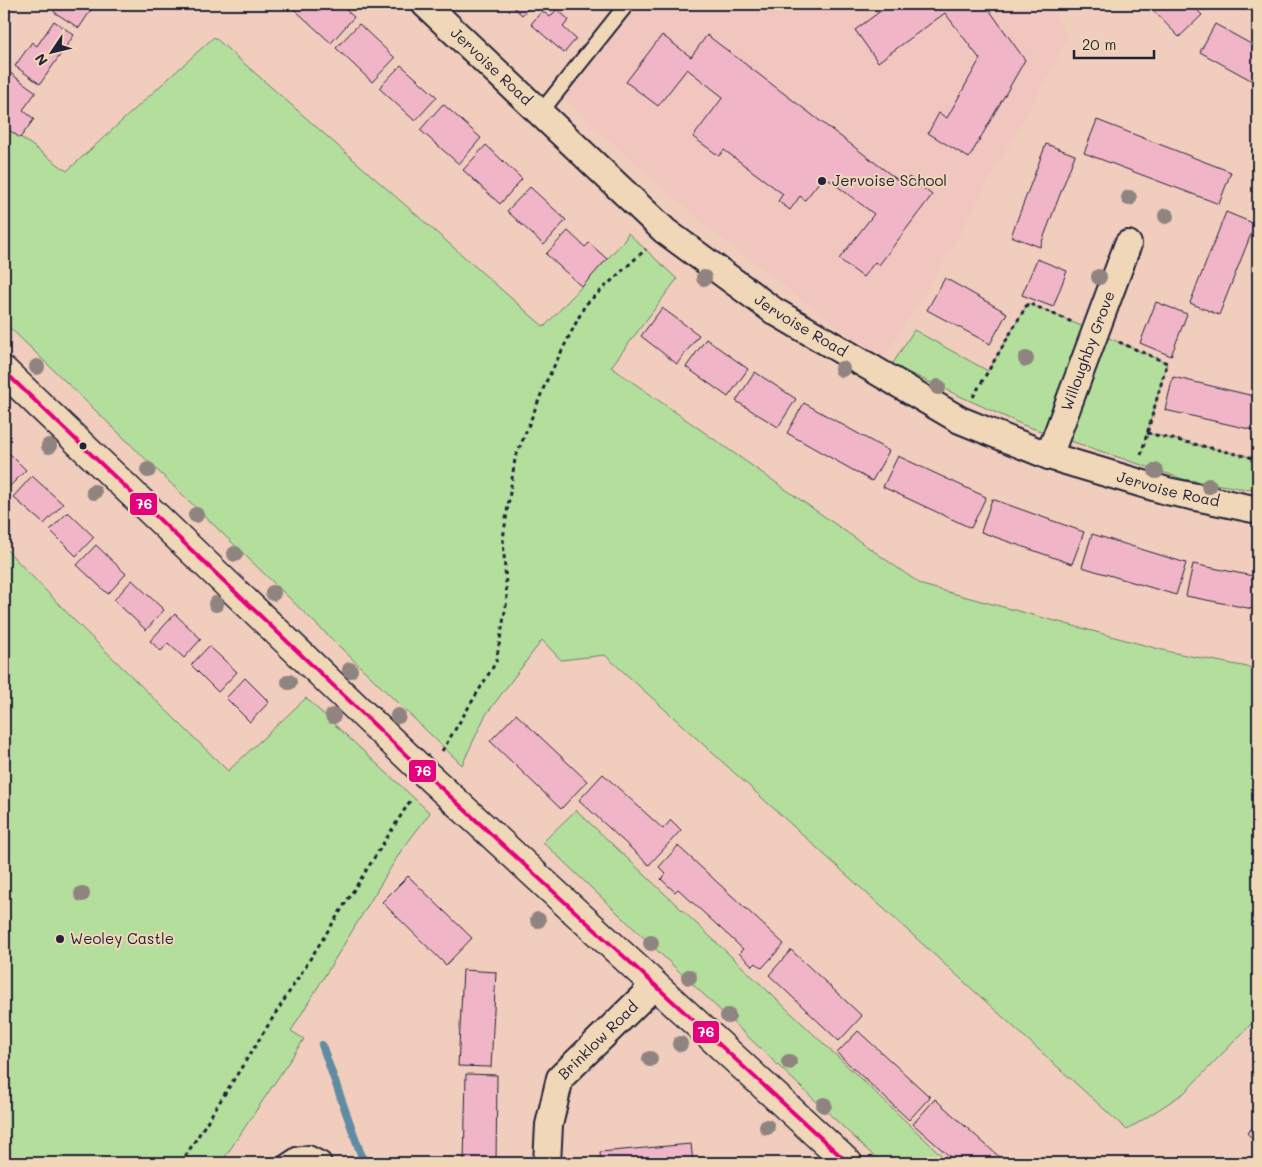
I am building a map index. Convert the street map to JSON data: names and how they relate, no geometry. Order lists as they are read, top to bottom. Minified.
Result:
{"streets":{"street":["Jervoise Road","Willoughby Grove","Brinklow Road"]},"crossings":[["Jervoise Road","Willoughby Grove"]],"places":["Jervoise School","Weoley Castle"],"lines":["transit line 76"],"scale_bar":"20 m","north":"bottom left"}
